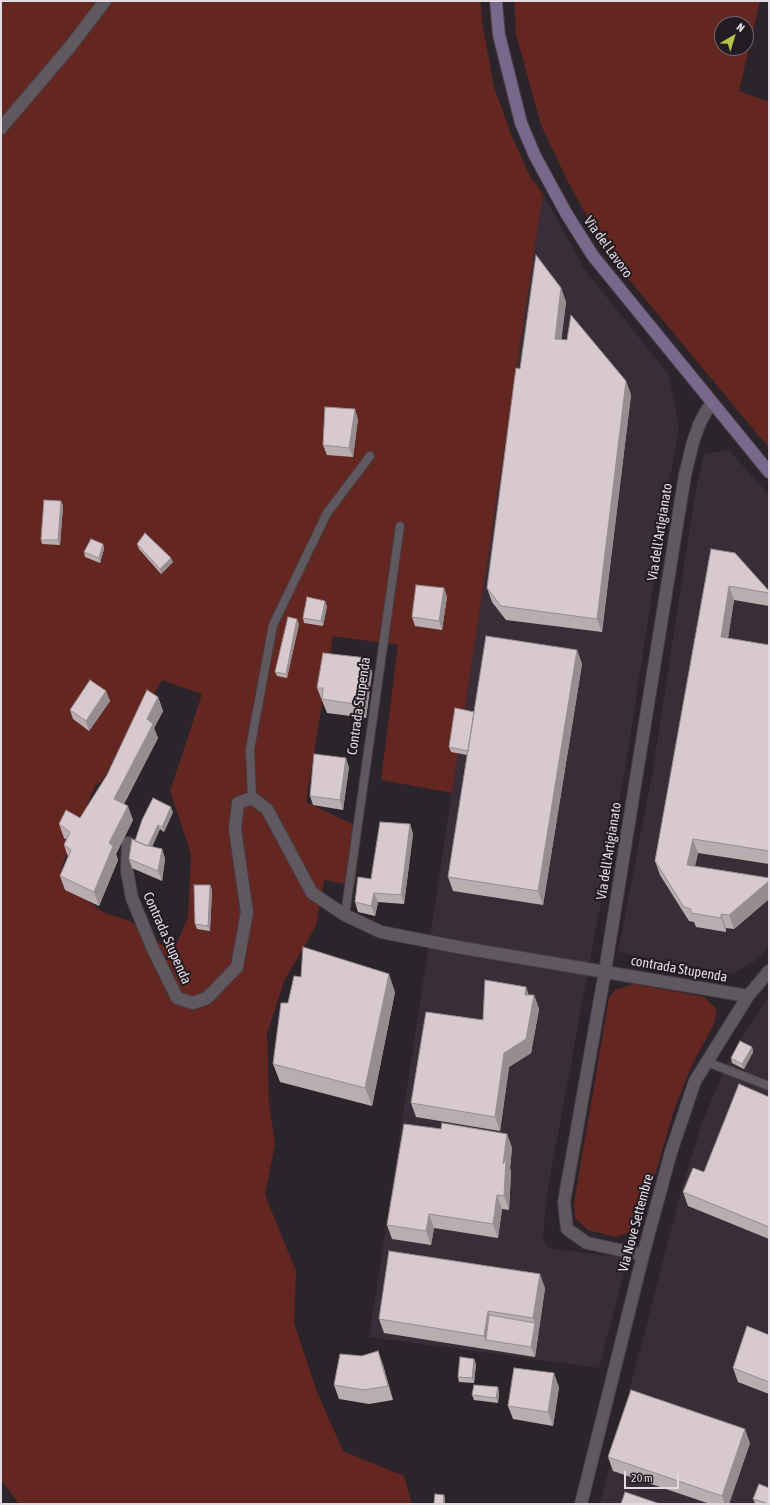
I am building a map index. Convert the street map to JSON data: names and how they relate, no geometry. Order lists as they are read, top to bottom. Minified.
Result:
{"streets":{"street":["Via del Lavoro","Via dell'Artigianato","Contrada Stupenda","contrada Stupenda","Via Nove Settembre"]},"crossings":[["Via del Lavoro","Via dell'Artigianato"],["Via dell'Artigianato","contrada Stupenda"],["Via dell'Artigianato","Via Nove Settembre"],["contrada Stupenda","Via Nove Settembre"]],"scale_bar":"20 m","north":"top right"}
